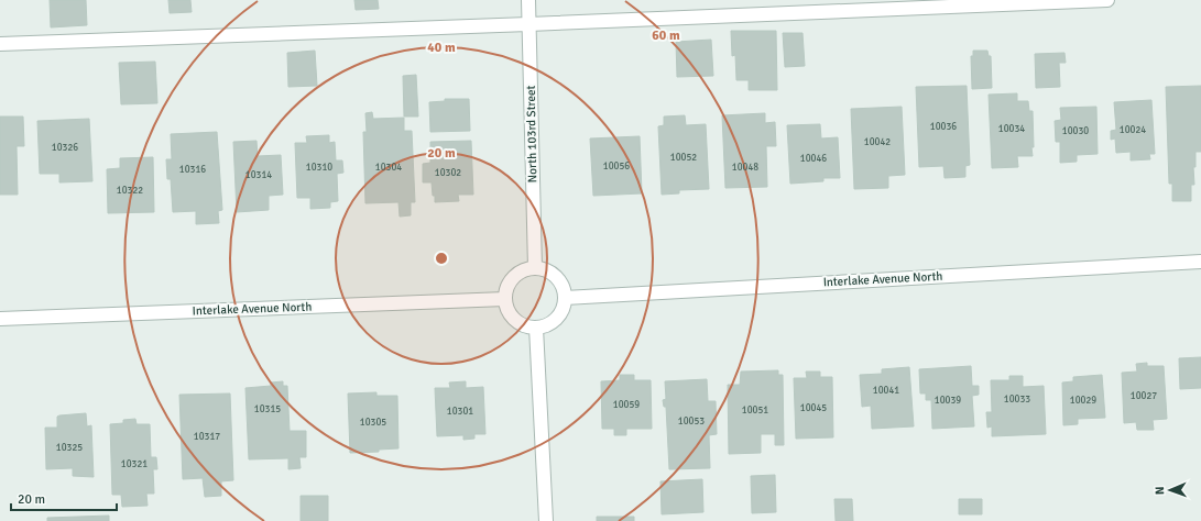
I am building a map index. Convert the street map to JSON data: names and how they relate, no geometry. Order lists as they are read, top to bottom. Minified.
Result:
{"streets":{"street":["North 103rd Street","Interlake Avenue North"]},"crossings":[["North 103rd Street","Interlake Avenue North"]],"house_numbers":["10036","10034","10024","10030","10042","10326","10052","10046","10056","10310","10304","10048","10316","10302","10314","10322","10041","10027","10033","10039","10029","10059","10045","10315","10051","10301","10053","10305","10317","10325","10321"],"scale_bar":"20 m","north":"left","rings":["60 m","40 m","20 m"]}
